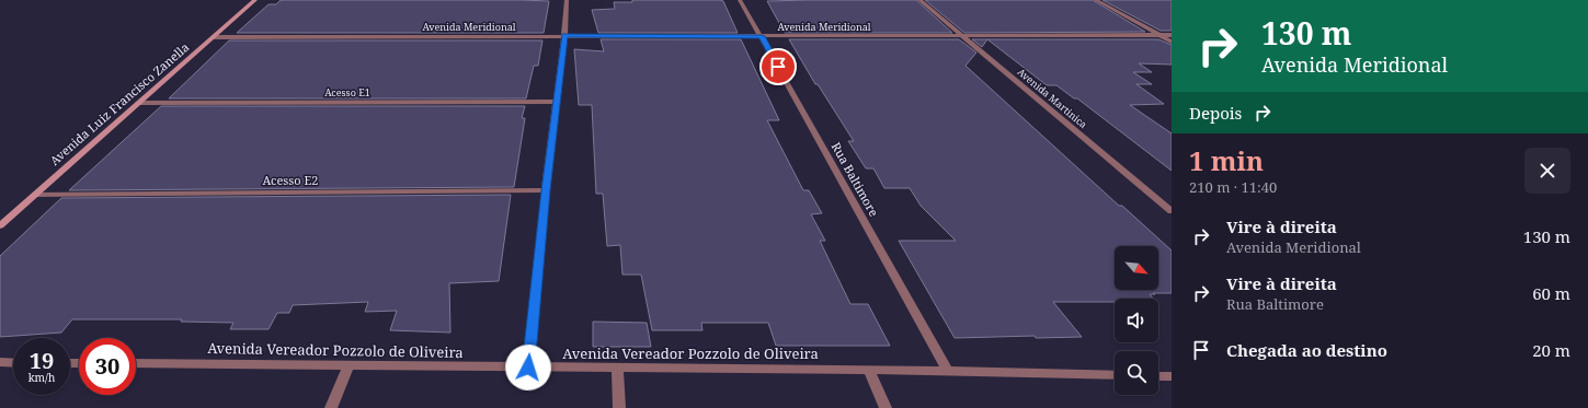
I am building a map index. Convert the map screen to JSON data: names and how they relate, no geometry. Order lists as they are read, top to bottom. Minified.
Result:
{"streets":{"street":["Avenida Meridional","Acesso E1","Avenida Martinica","Avenida Luiz Francisco Zanella","Rua Baltimore","Acesso E2","Avenida Vereador Pozzolo de Oliveira"]},"crossings":[["Avenida Meridional","Avenida Martinica"],["Avenida Meridional","Avenida Luiz Francisco Zanella"],["Avenida Meridional","Rua Baltimore"],["Acesso E1","Avenida Luiz Francisco Zanella"],["Avenida Luiz Francisco Zanella","Acesso E2"],["Rua Baltimore","Avenida Vereador Pozzolo de Oliveira"]],"north":"bottom right","page":{"turn":["130 m","Avenida Meridional"],"then":"Depois","heading":["1 min","210 m · 11:40"],"list":[{"name":"Vire à direita","note":"Avenida Meridional","value":"130 m"},{"name":"Vire à direita","note":"Rua Baltimore","value":"60 m"},{"name":"Chegada ao destino","value":"20 m"}],"speed":"19 km/h","limit":"30"}}
